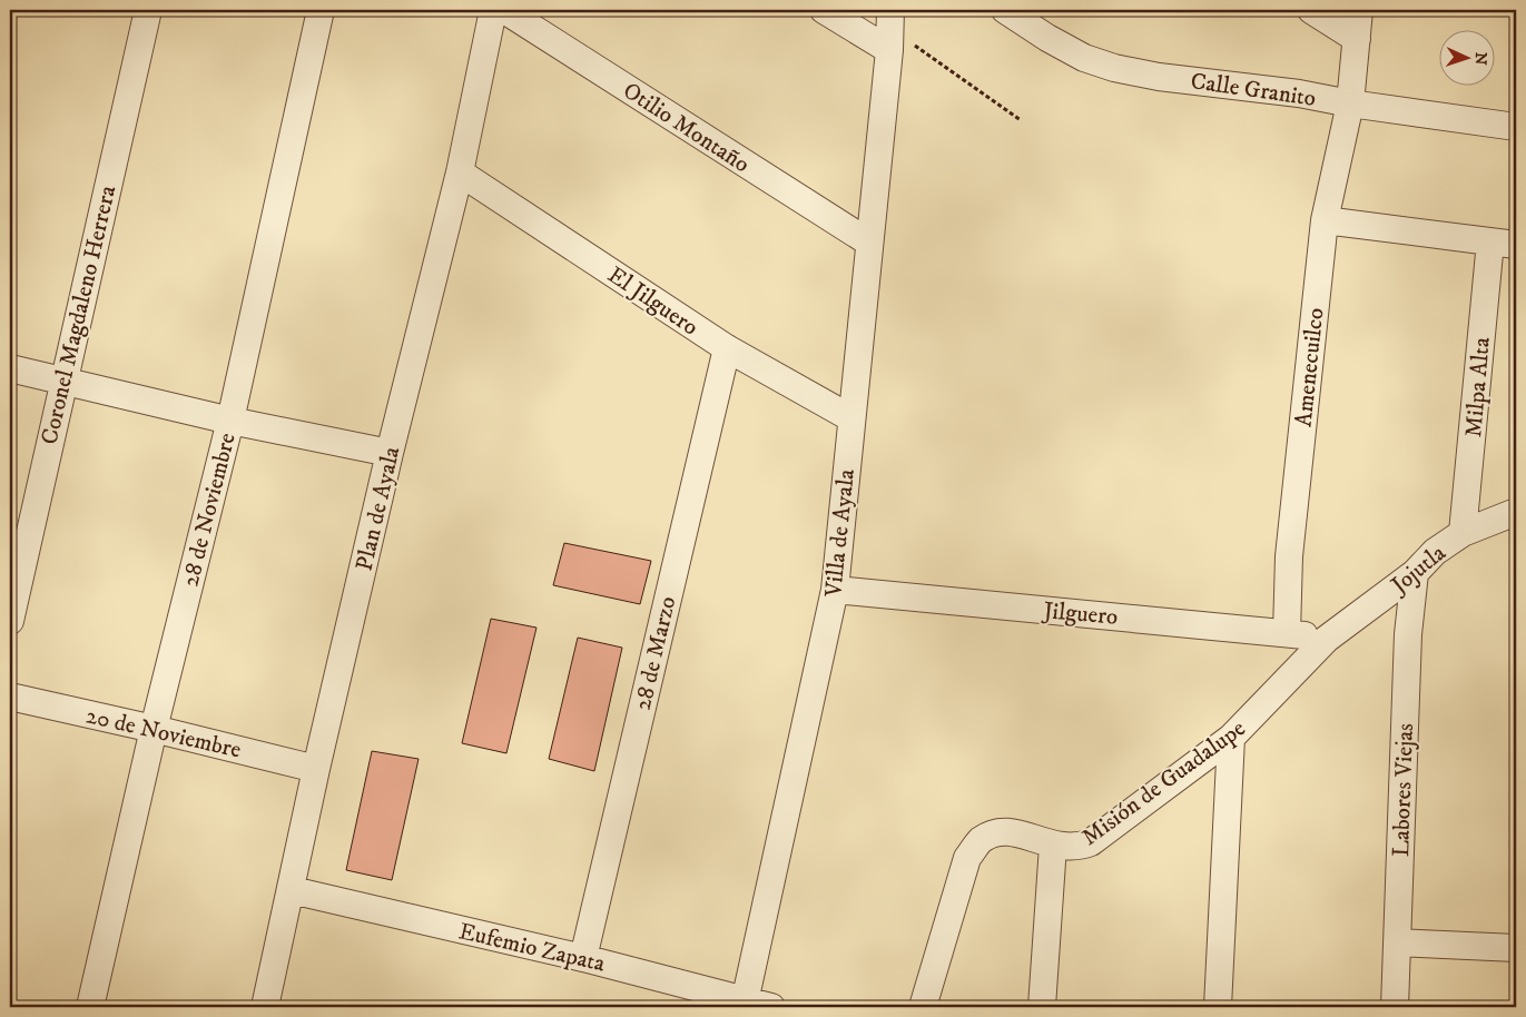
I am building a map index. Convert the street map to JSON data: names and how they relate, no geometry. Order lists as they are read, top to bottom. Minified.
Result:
{"streets":{"street":["Calle Granito","Otilio Montaño","El Jilguero","Coronel Magdaleno Herrera","Amenecuilco","Milpa Alta","Plan de Ayala","28 de Noviembre","Villa de Ayala","Jojutla","Jilguero","28 de Marzo","20 de Noviembre","Misión de Guadalupe","Labores Viejas","Eufemio Zapata"]},"crossings":[["Calle Granito","Amenecuilco"],["Otilio Montaño","Villa de Ayala"],["El Jilguero","Plan de Ayala"],["El Jilguero","Villa de Ayala"],["El Jilguero","28 de Marzo"],["Amenecuilco","Jilguero"],["Milpa Alta","Jojutla"],["Plan de Ayala","20 de Noviembre"],["Plan de Ayala","Eufemio Zapata"],["28 de Noviembre","20 de Noviembre"],["Villa de Ayala","Jilguero"],["Villa de Ayala","Eufemio Zapata"],["Jojutla","Jilguero"],["Jojutla","Misión de Guadalupe"],["Jojutla","Labores Viejas"],["Jilguero","Misión de Guadalupe"],["28 de Marzo","Eufemio Zapata"]],"north":"right"}
